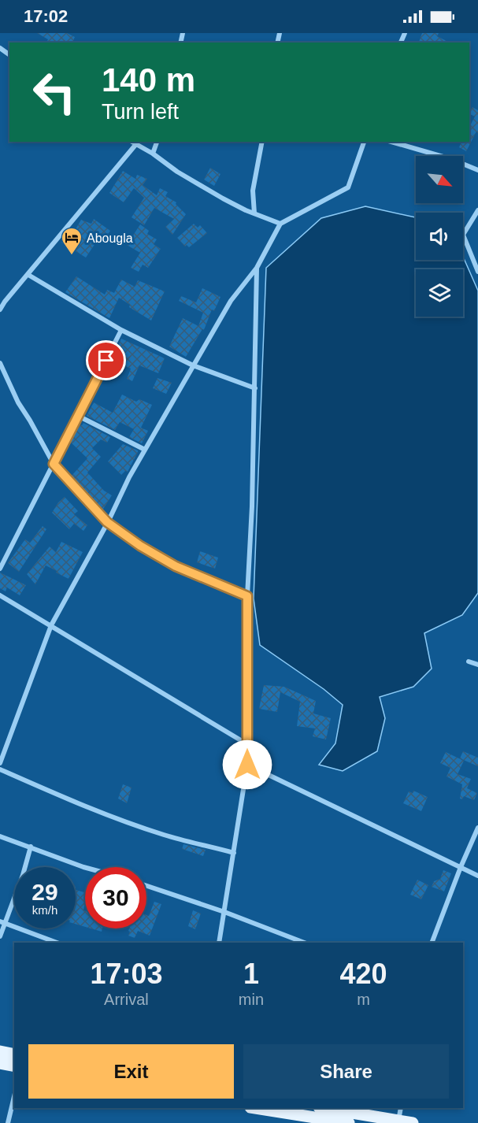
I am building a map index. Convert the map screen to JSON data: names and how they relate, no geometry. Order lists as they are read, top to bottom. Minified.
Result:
{"places":{"hotel":["Abougla"]},"north":"bottom right","page":{"status":"17:02","turn":["140 m","Turn left"],"speed":"29 km/h","limit":"30","eta":["17:03","Arrival","1","min","420","m"],"buttons":["Exit","Share"]}}
